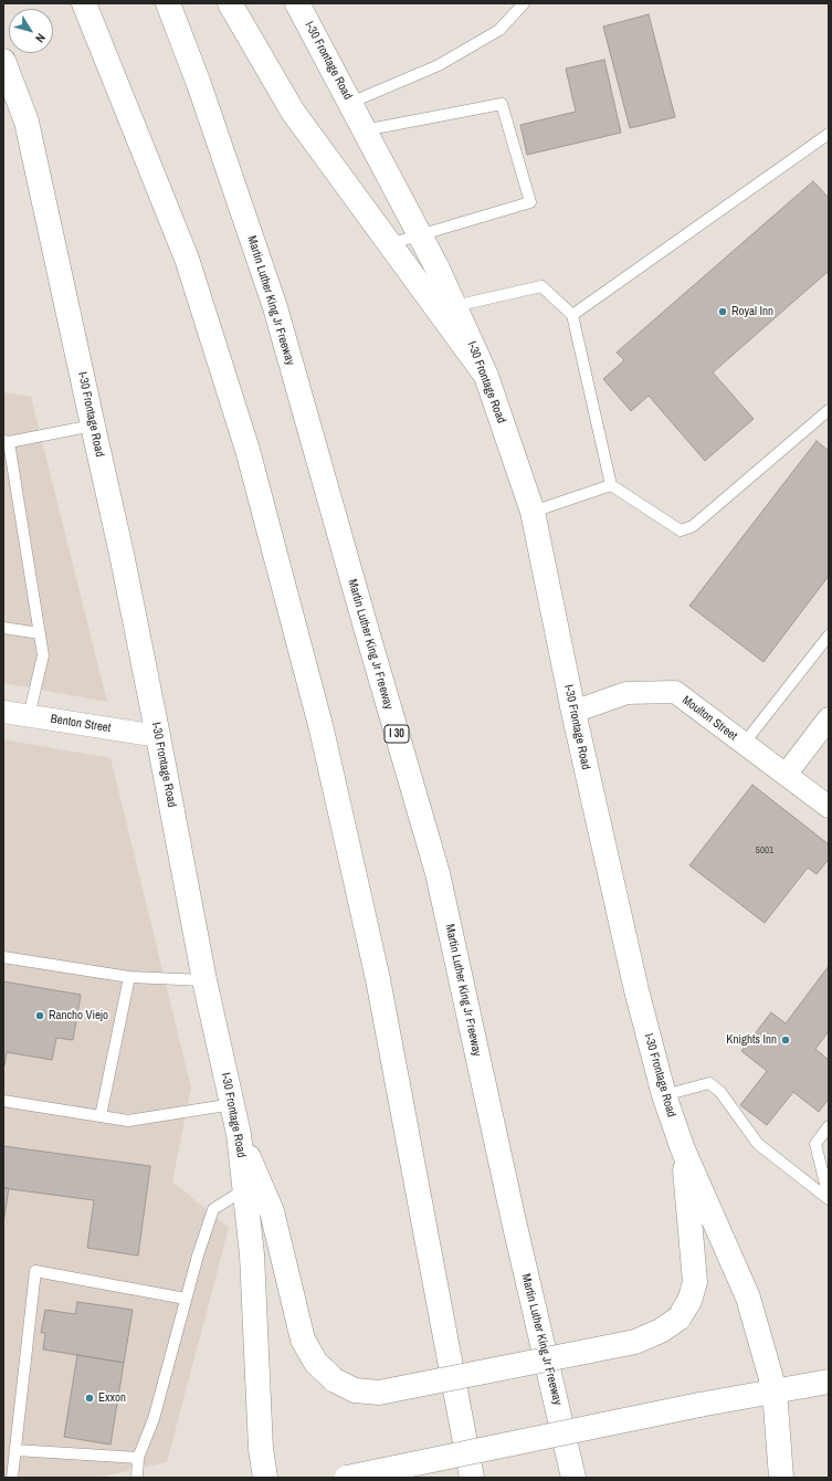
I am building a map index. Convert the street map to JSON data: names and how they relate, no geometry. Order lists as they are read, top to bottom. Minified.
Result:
{"streets":{"main road":["I-30 Frontage Road","Martin Luther King Jr Freeway","I 30"],"street":["Moulton Street","Benton Street"]},"crossings":[["I-30 Frontage Road","Moulton Street"],["I-30 Frontage Road","Benton Street"]],"places":["Royal Inn","Rancho Viejo","Knights Inn","Exxon"],"house_numbers":["5001"],"north":"bottom right"}
